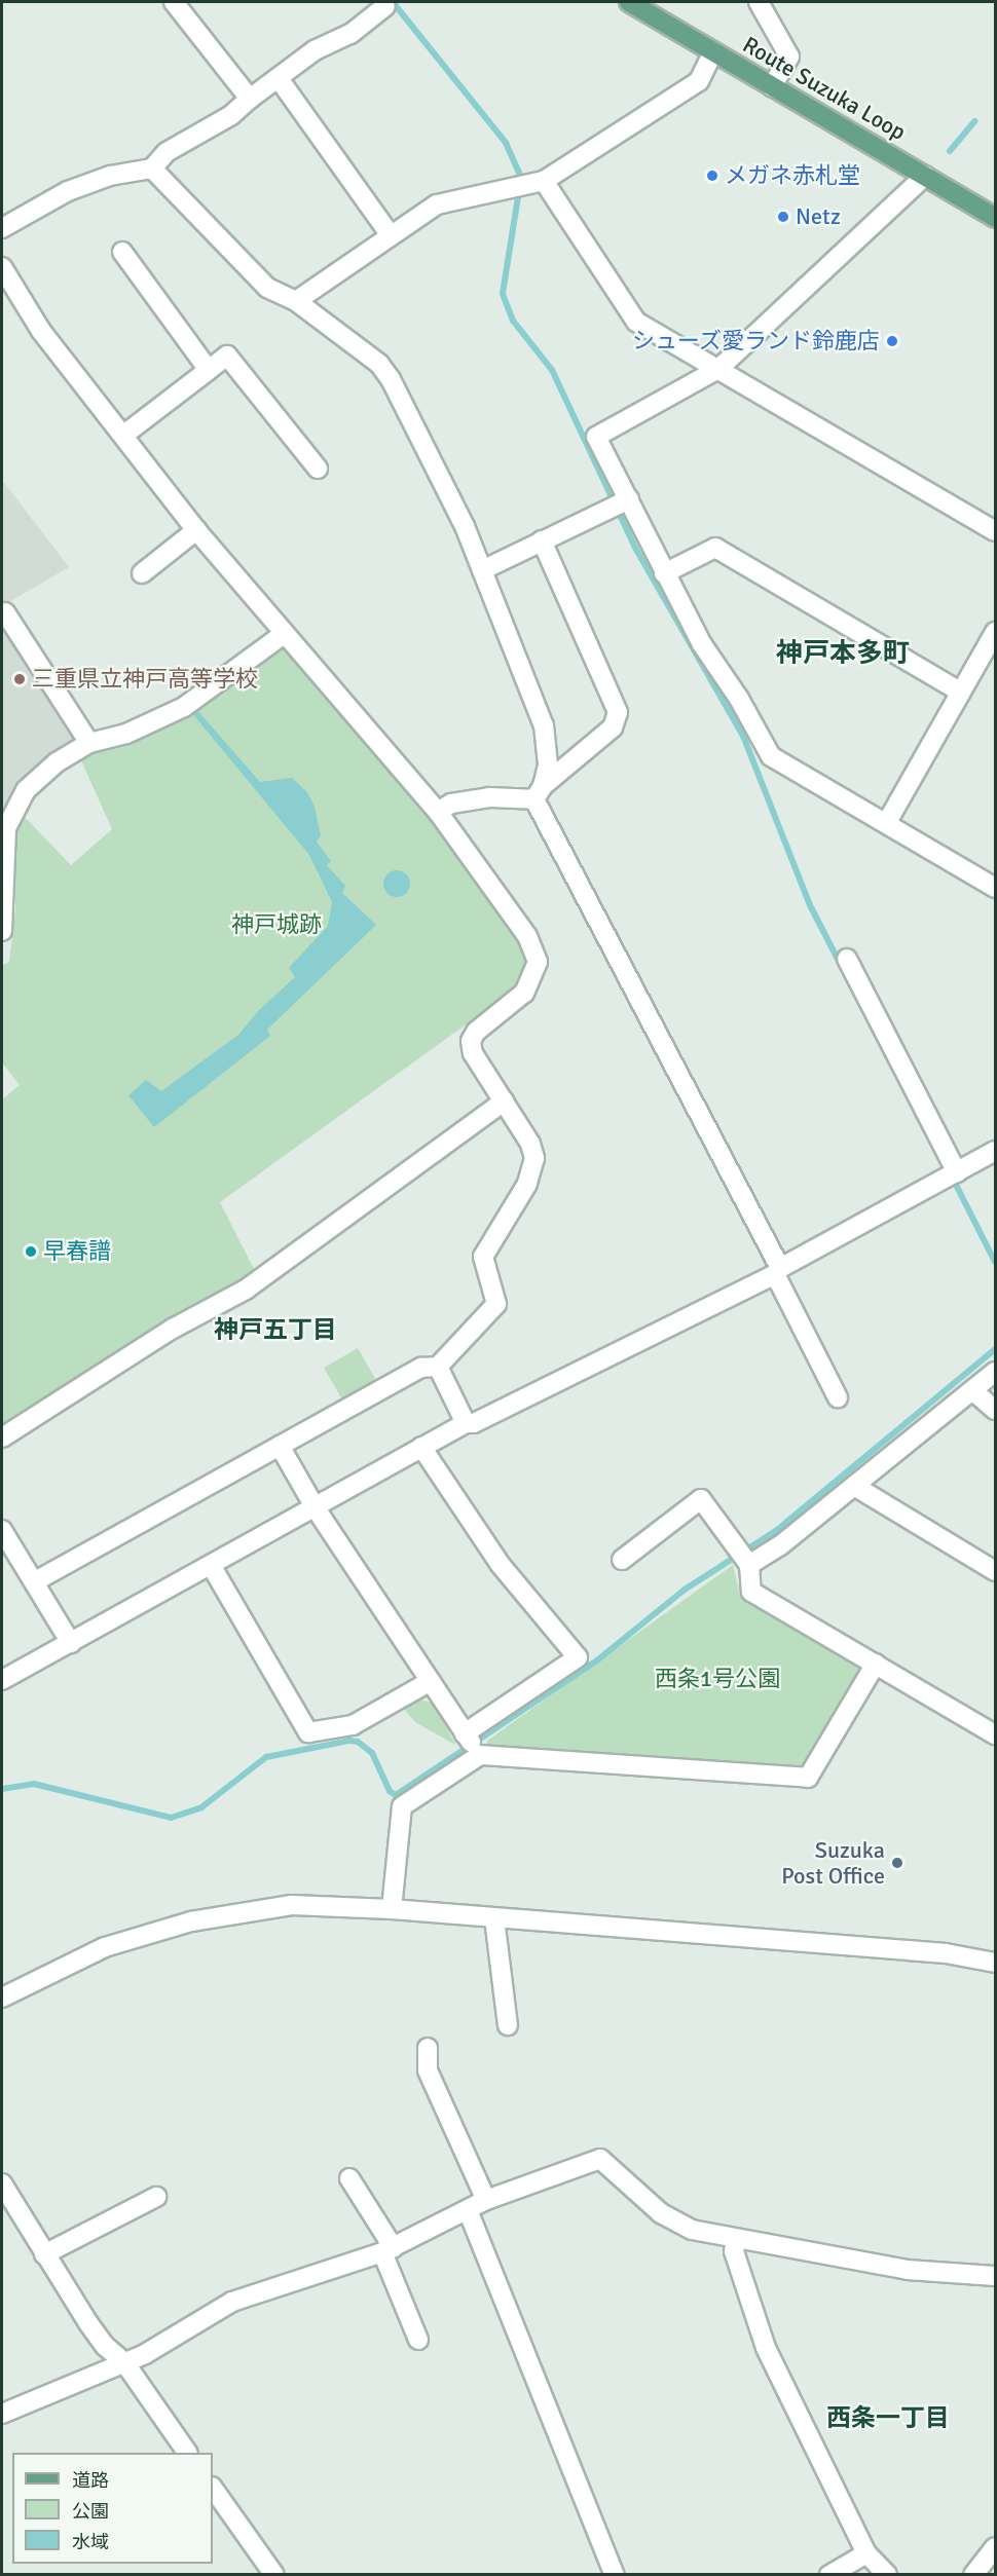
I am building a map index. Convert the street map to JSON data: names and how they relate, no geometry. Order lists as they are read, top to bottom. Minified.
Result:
{"streets":{"main road":["Route Suzuka Loop"]},"districts":["神戸本多町","神戸五丁目","西条一丁目"],"parks":["神戸城跡","西条1号公園"],"places":["メガネ赤札堂","Netz","シューズ愛ランド鈴鹿店","三重県立神戸高等学校","早春譜","Suzuka Post Office"],"legend":["道路","公園","水域"]}
